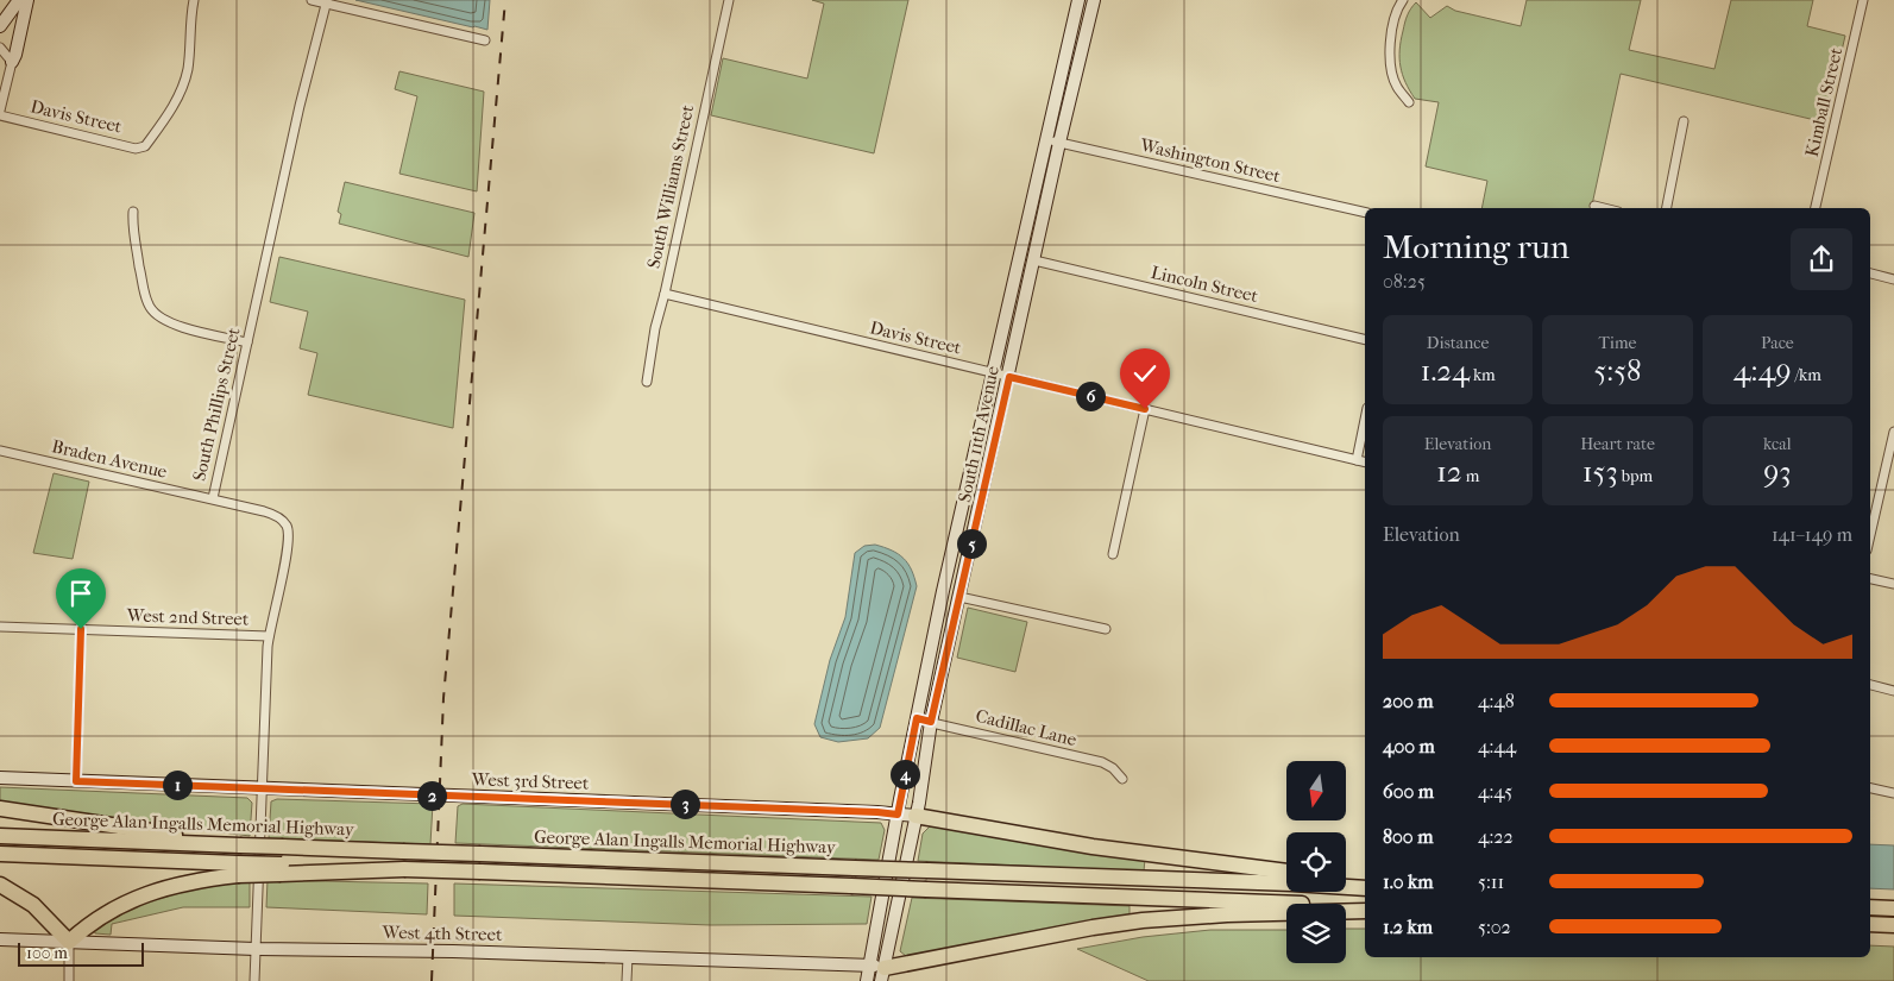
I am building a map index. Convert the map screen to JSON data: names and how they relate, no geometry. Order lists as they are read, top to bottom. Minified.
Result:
{"streets":{"highway":["George Alan Ingalls Memorial Highway"],"main road":["South 11th Avenue","West 3rd Street","West 4th Street"],"street":["Kimball Street","Davis Street","Washington Street","South Williams Street","Lincoln Street","South Phillips Street","Braden Avenue","West 2nd Street","Cadillac Lane"]},"crossings":[["Davis Street","South Williams Street"],["Davis Street","South 11th Avenue"],["Washington Street","South 11th Avenue"],["Lincoln Street","South 11th Avenue"],["South Phillips Street","Braden Avenue"],["South Phillips Street","West 2nd Street"],["South Phillips Street","West 3rd Street"],["South Phillips Street","West 4th Street"],["South 11th Avenue","Cadillac Lane"],["South 11th Avenue","West 3rd Street"],["South 11th Avenue","West 4th Street"]],"scale_bar":"100 m","north":"bottom","page":{"heading":["Morning run","08:25"],"stats":[["Distance","1.24 km"],["Time","5:58"],["Pace","4:49 /km"],["Elevation","12 m"],["Heart rate","153 bpm"],["kcal","93"]],"pins":["6","5","4","1","2","3"],"chart":["Elevation","141–149 m"],"list":[{"name":"200 m","note":"4:48"},{"name":"400 m","note":"4:44"},{"name":"600 m","note":"4:45"},{"name":"800 m","note":"4:22"},{"name":"1.0 km","note":"5:11"},{"name":"1.2 km","note":"5:02"}],"scale":"100 m"}}
